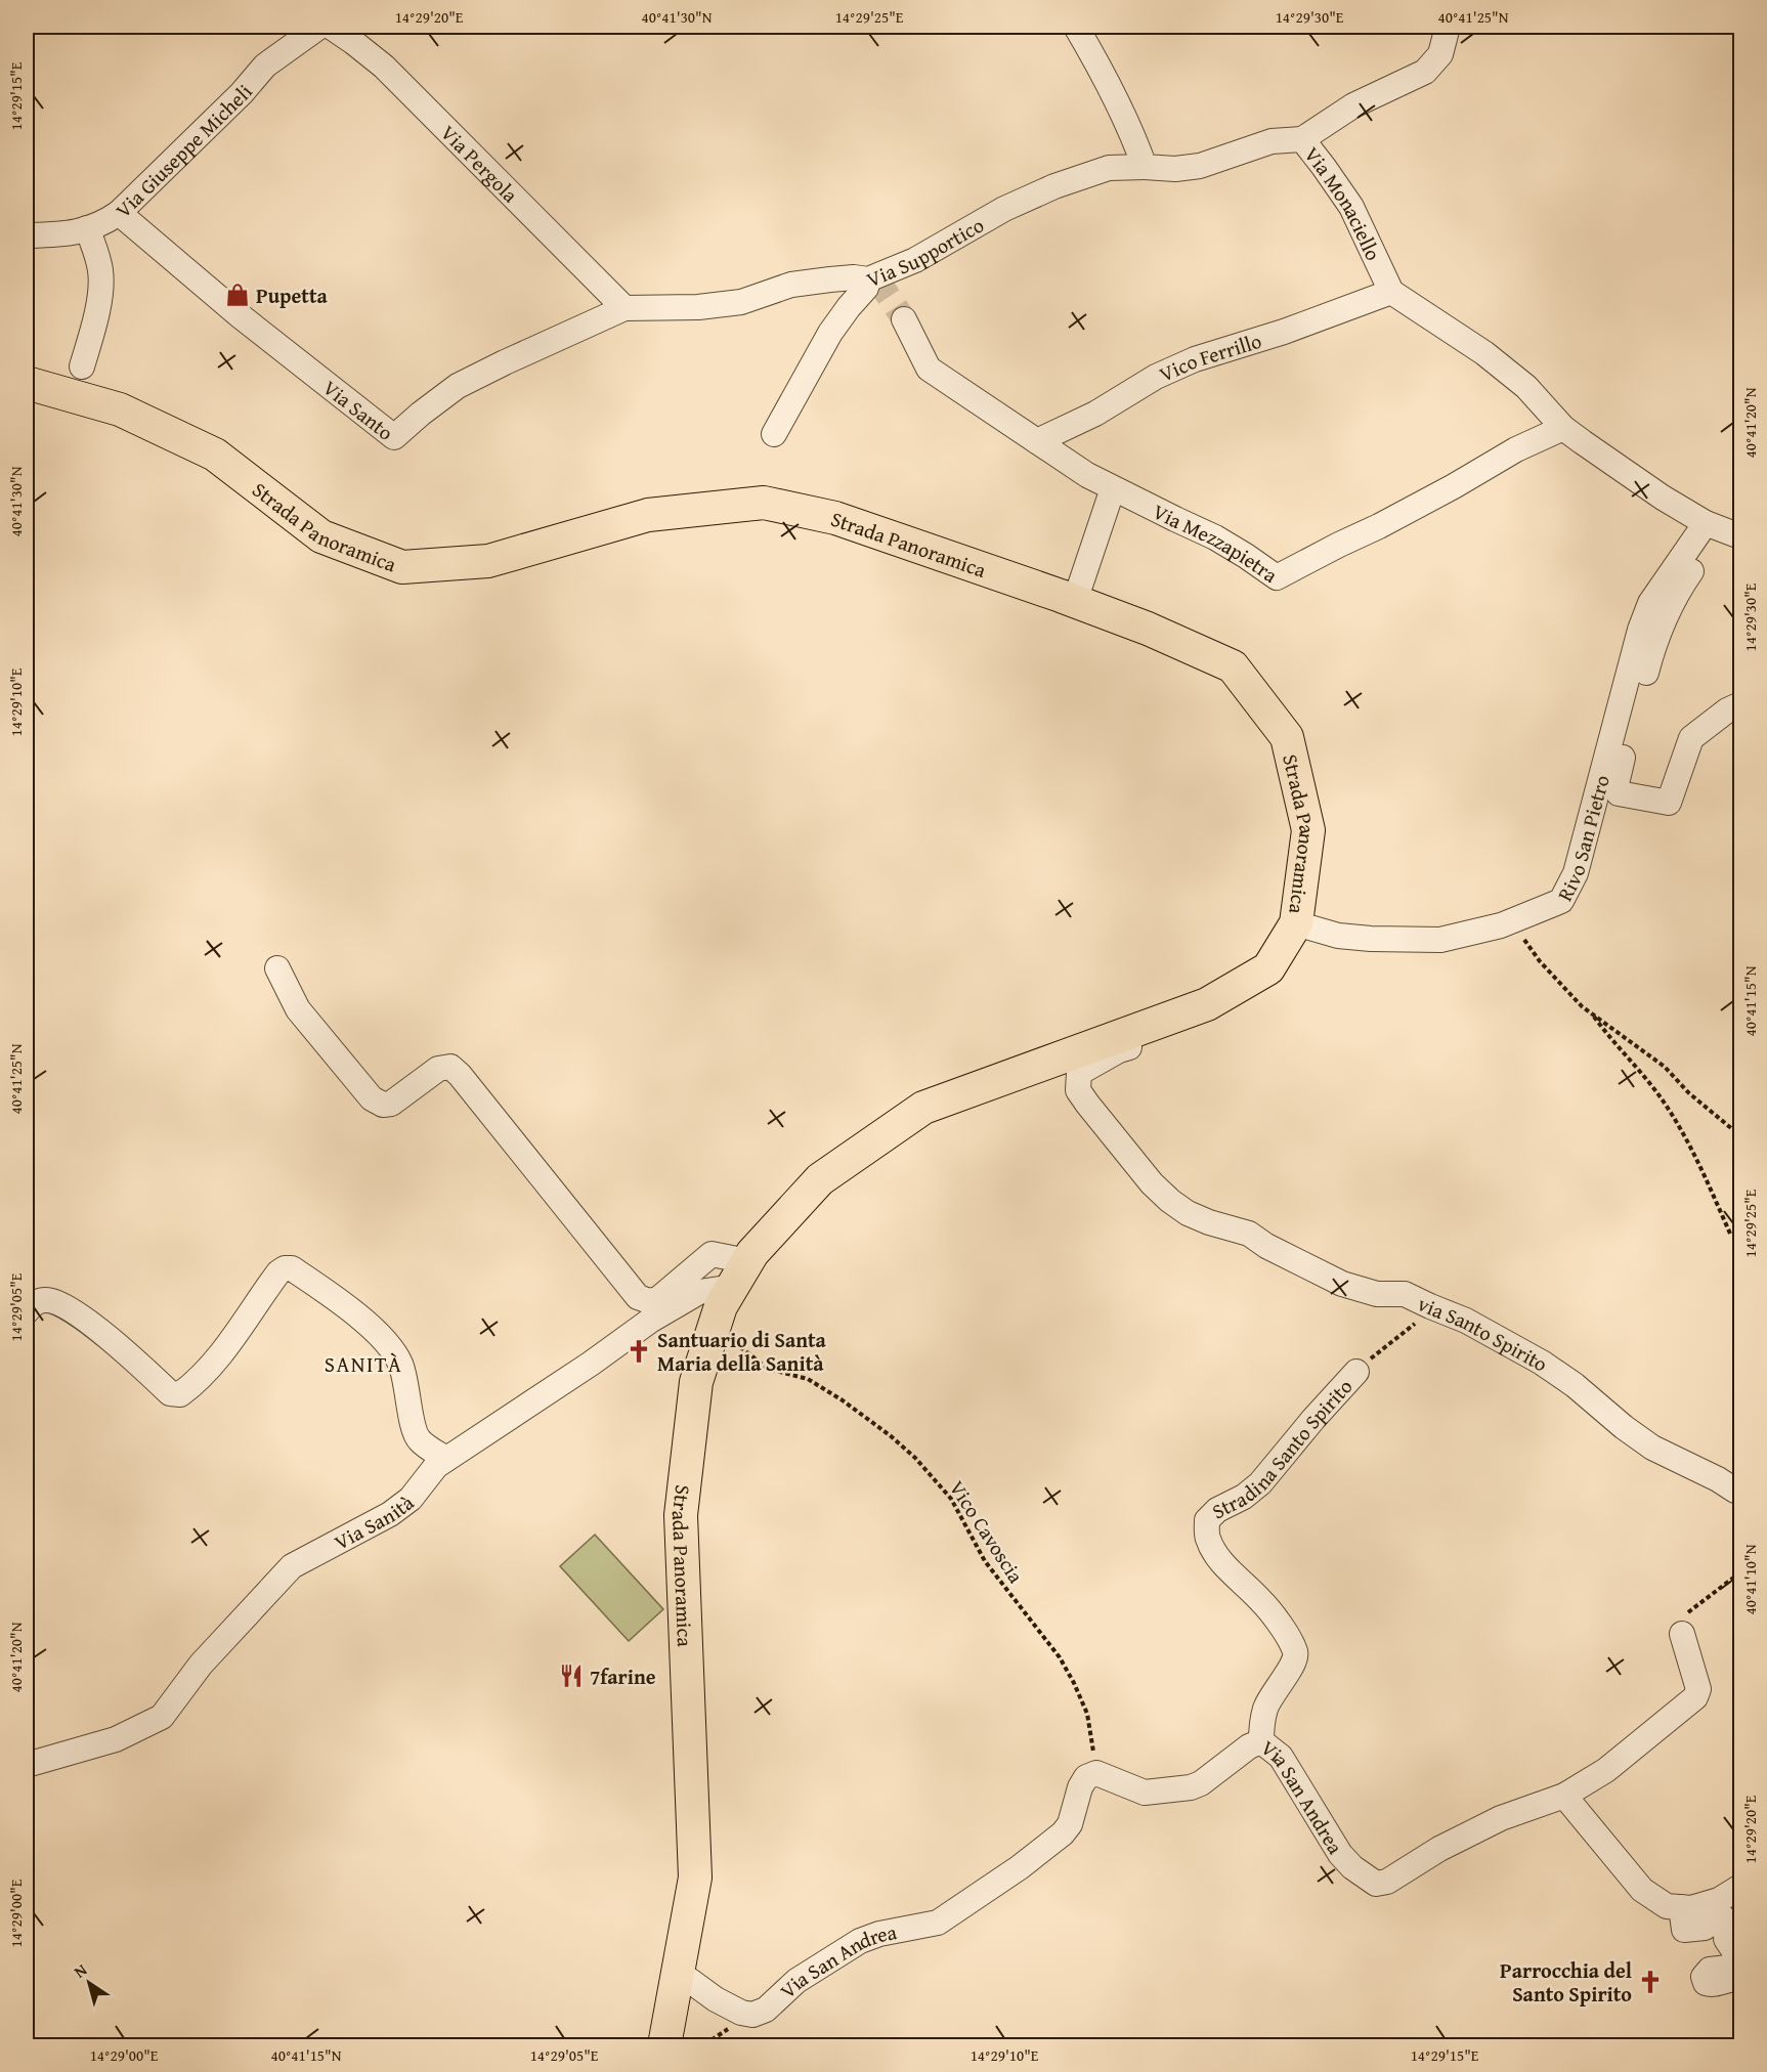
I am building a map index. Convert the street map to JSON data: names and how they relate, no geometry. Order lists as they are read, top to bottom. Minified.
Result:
{"streets":{"main road":["Strada Panoramica"],"street":["Via Giuseppe Micheli","Via Pergola","Via Monaciello","Via Supportico","Vico Ferrillo","Via Santo","Via Mezzapietra","Rivo San Pietro","via Santo Spirito","Stradina Santo Spirito","Via Sanità","Via San Andrea"],"path":["Vico Cavoscia"]},"crossings":[["Via Giuseppe Micheli","Via Santo"],["Via Pergola","Via Supportico"],["Via Pergola","Via Santo"],["Via Monaciello","Via Supportico"],["Via Monaciello","Vico Ferrillo"],["Via Supportico","Via Santo"],["Vico Ferrillo","Via Mezzapietra"],["Strada Panoramica","Rivo San Pietro"],["Strada Panoramica","via Santo Spirito"],["Strada Panoramica","Via Sanità"],["Strada Panoramica","Vico Cavoscia"],["Stradina Santo Spirito","Via San Andrea"],["Vico Cavoscia","Via San Andrea"]],"districts":["SANITÀ"],"places":{"shop":["Pupetta"],"church":["Santuario di Santa Maria della Sanità","Parrocchia del Santo Spirito"],"restaurant":["7farine"]},"north":"top left","coordinates":["14°29'20\"E","40°41'30\"N","14°29'25\"E","14°29'30\"E","40°41'25\"N","14°29'15\"E","40°41'20\"N","14°29'10\"E","40°41'15\"N","14°29'05\"E","40°41'10\"N","14°29'00\"E"]}
